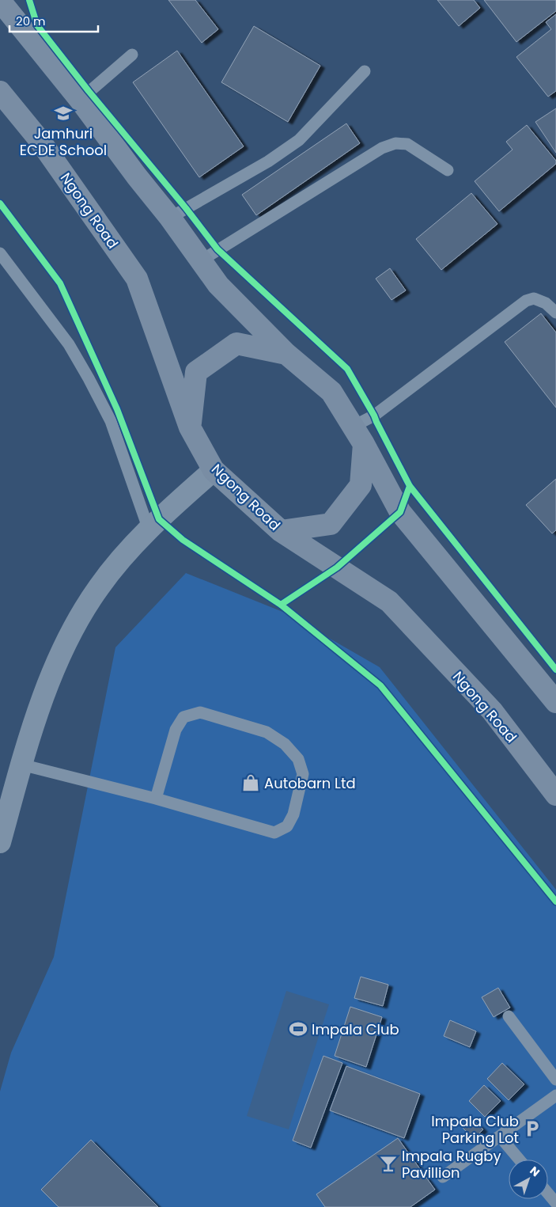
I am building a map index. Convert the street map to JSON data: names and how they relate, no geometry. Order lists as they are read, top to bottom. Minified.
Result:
{"streets":{"main road":["Ngong Road"]},"places":{"school or university":["Jamhuri ECDE School"],"shop":["Autobarn Ltd"],"sports":["Impala Club"],"parking":["Impala Club Parking Lot"],"bar":["Impala Rugby Pavillion"]},"scale_bar":"20 m","north":"top right"}
